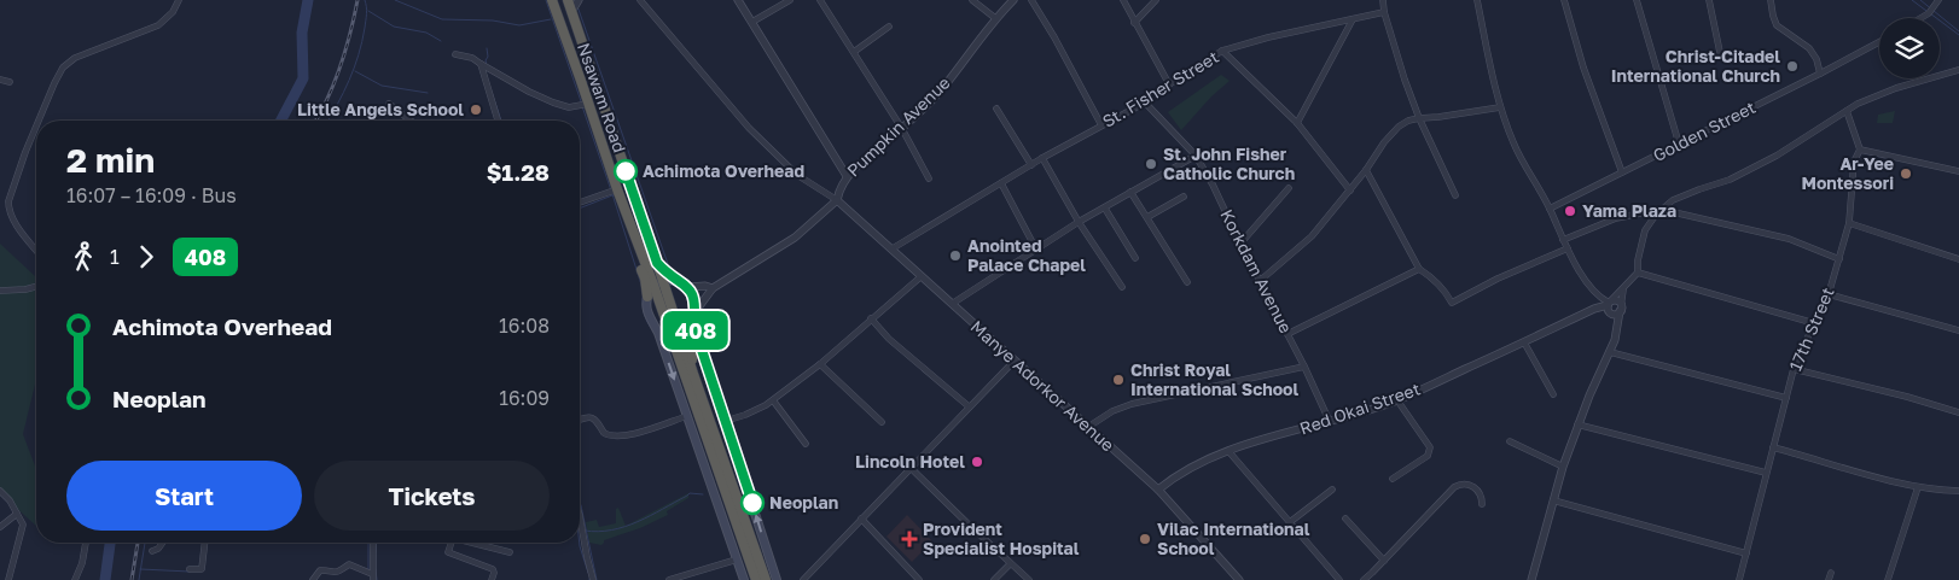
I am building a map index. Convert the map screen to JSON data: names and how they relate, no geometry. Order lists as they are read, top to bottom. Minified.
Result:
{"streets":{"highway":["Nsawam Road"],"street":["St. Fisher Street","Pumpkin Avenue","Golden Street","Korkdam Avenue","17th Street","Manye Adorkor Avenue","Red Okai Street"]},"crossings":[["St. Fisher Street","Korkdam Avenue"],["St. Fisher Street","Manye Adorkor Avenue"],["Pumpkin Avenue","Manye Adorkor Avenue"],["Korkdam Avenue","Red Okai Street"],["Manye Adorkor Avenue","Red Okai Street"]],"places":{"other":["Christ-Citadel International Church","Little Angels School","St. John Fisher Catholic Church","Achimota Overhead","Ar-Yee Montessori","Yama Plaza","Anointed Palace Chapel","Christ Royal International School","Lincoln Hotel","Neoplan","Vilac International School"],"health":["Provident Specialist Hospital"]},"lines":["bus line 408"],"page":{"on_map":"408","heading":["2 min","16:07 – 16:09 · Bus","$1.28"],"legs":["1","408"],"list":[{"name":"Achimota Overhead","value":"16:08"},{"name":"Neoplan","value":"16:09"}],"buttons":["Start","Tickets"]}}
